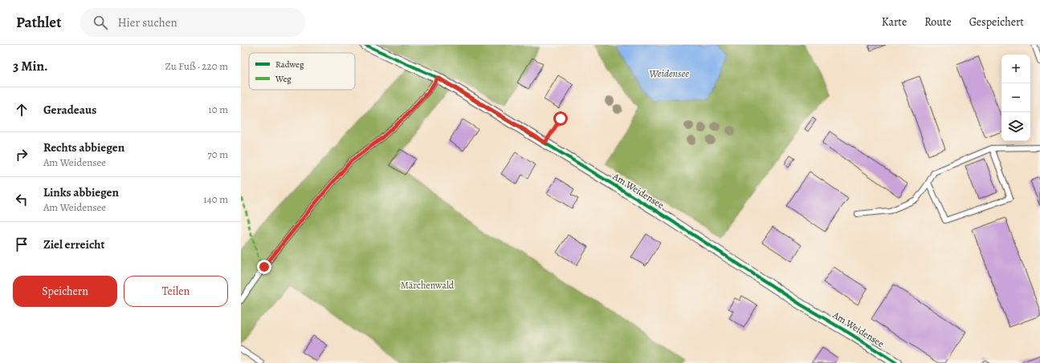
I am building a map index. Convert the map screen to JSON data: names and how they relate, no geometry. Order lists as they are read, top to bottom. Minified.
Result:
{"streets":{"street":["Am Weidensee"]},"water":["Weidensee"],"parks":["Märchenwald"],"legend":["Radweg","Weg"],"page":{"header":"Pathlet","search":"Hier suchen","nav":["Karte","Route","Gespeichert"],"heading":["3 Min.","Zu Fuß · 220 m"],"map_buttons":["+","−"],"list":[["Geradeaus","10 m"],["Rechts abbiegen","Am Weidensee","70 m"],["Links abbiegen","Am Weidensee","140 m"],"Ziel erreicht"],"buttons":["Speichern","Teilen"]}}
